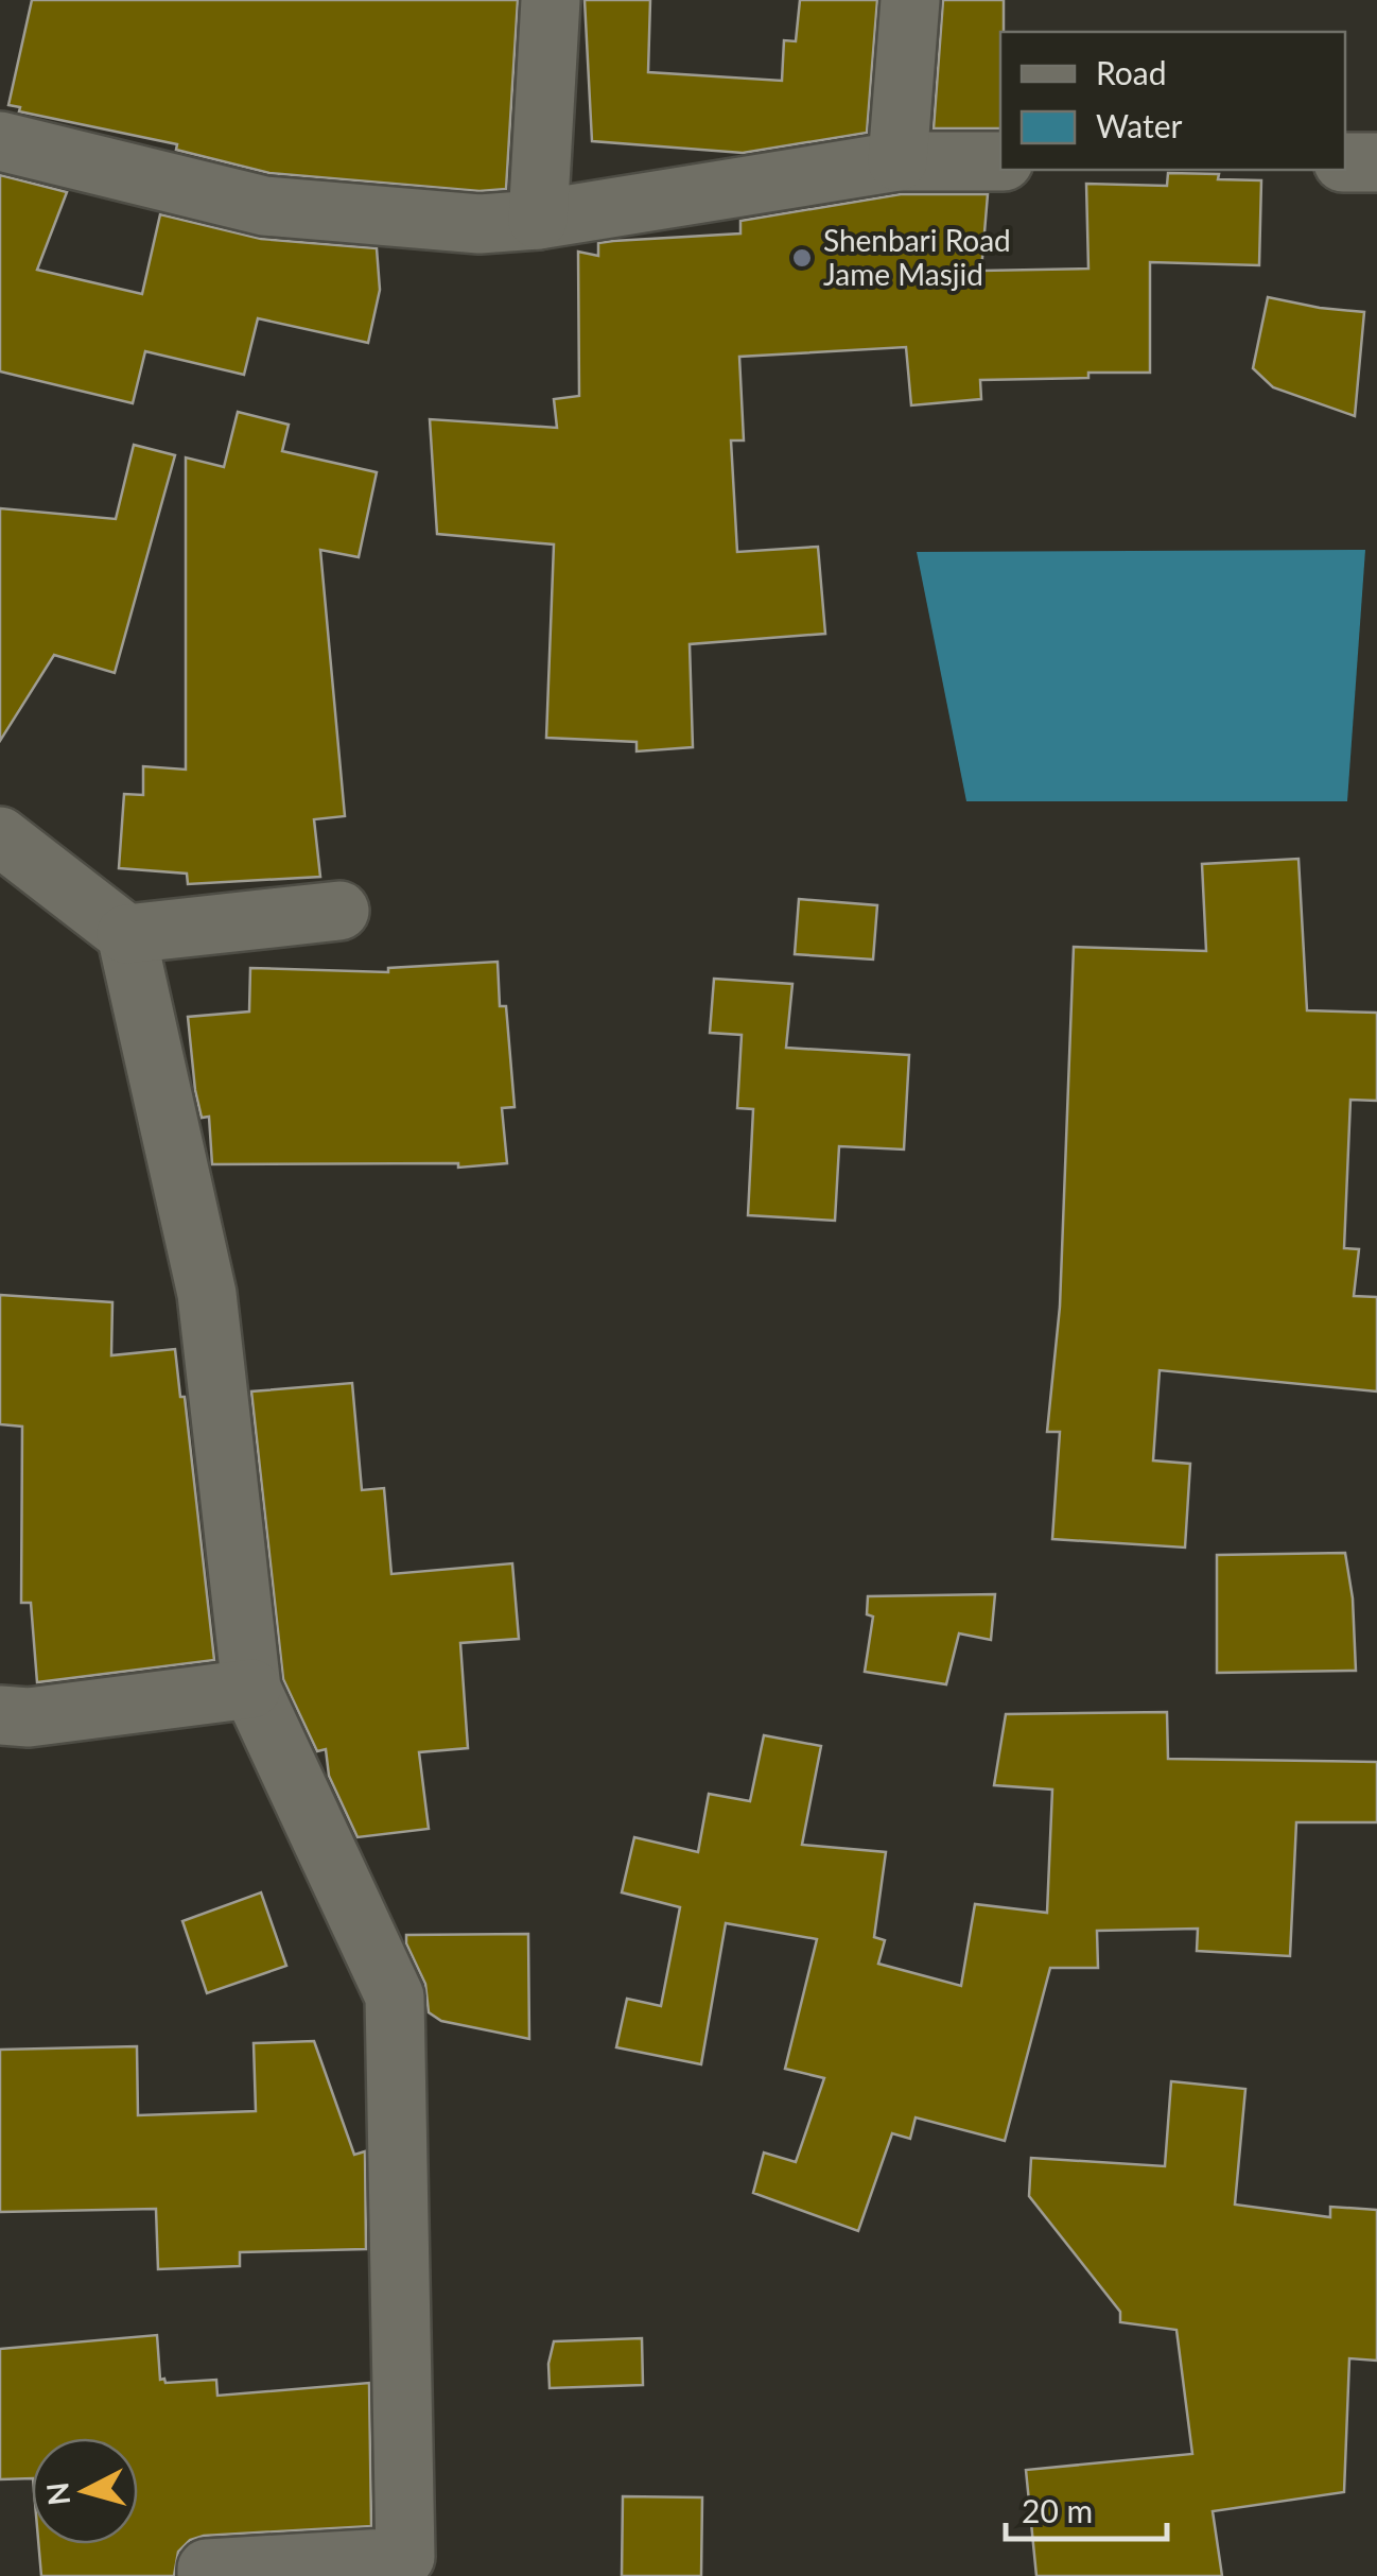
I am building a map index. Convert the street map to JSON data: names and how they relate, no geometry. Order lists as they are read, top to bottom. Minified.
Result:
{"places":["Shenbari Road Jame Masjid"],"legend":["Road","Water"],"scale_bar":"20 m","north":"left"}
